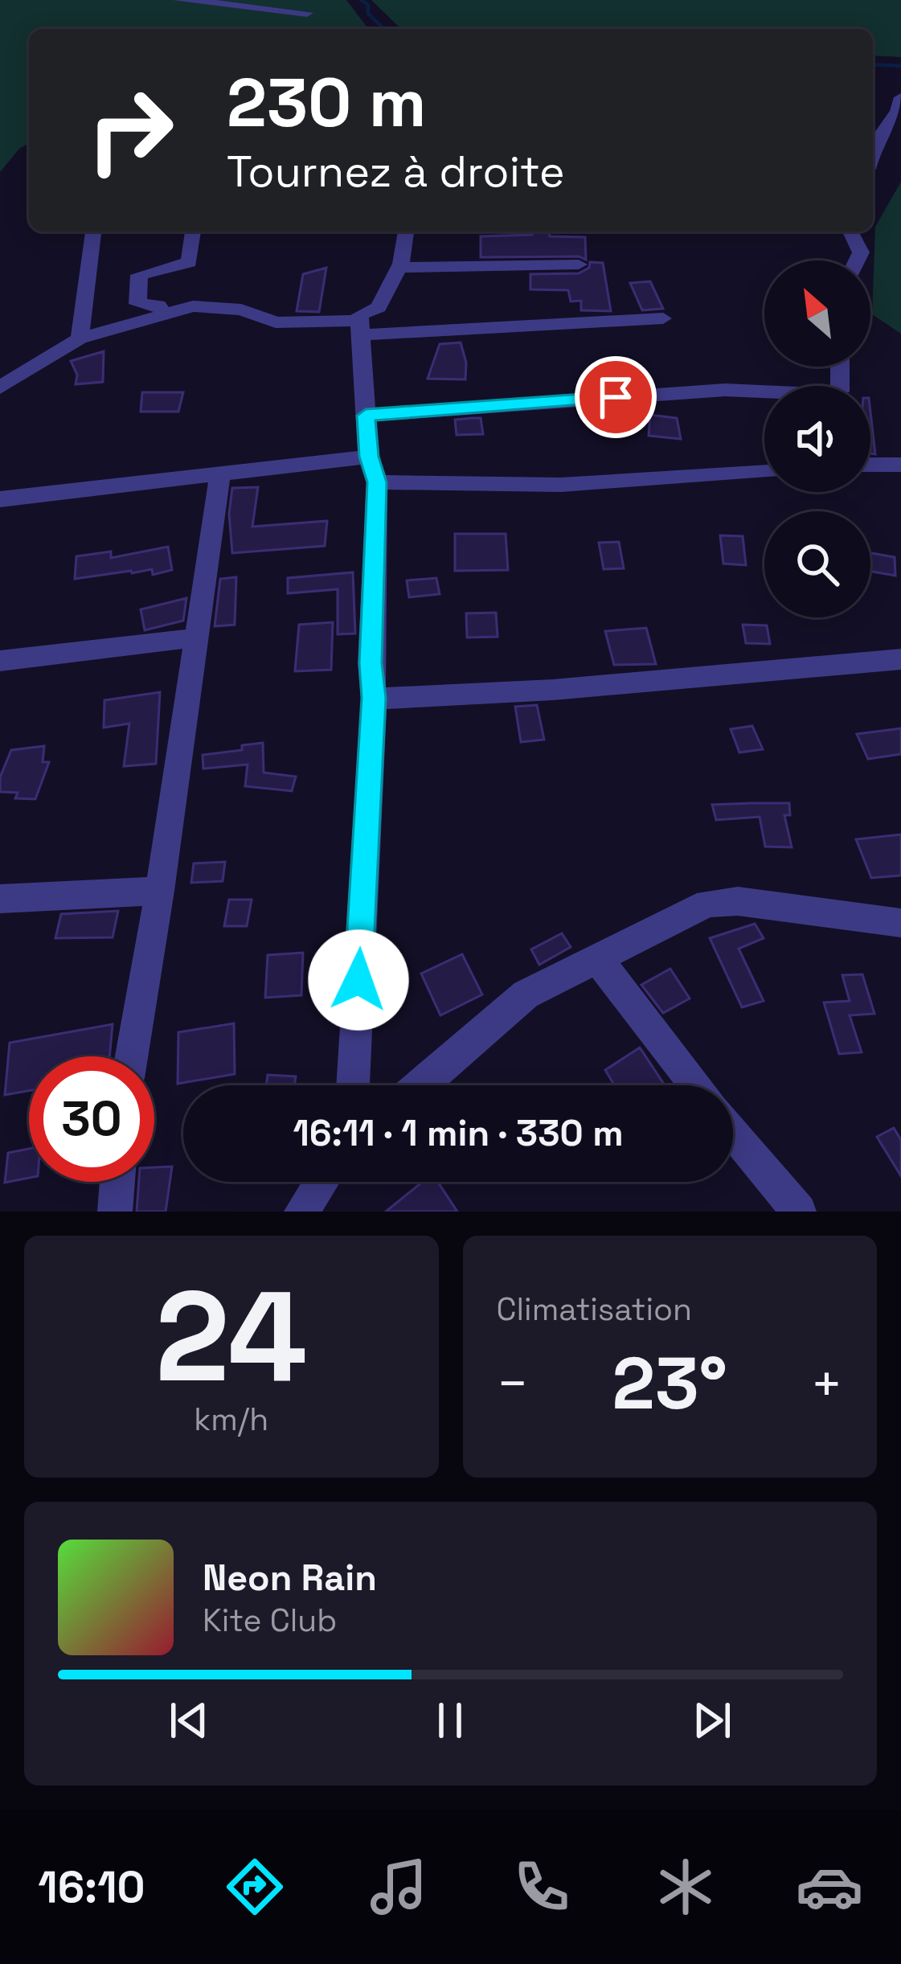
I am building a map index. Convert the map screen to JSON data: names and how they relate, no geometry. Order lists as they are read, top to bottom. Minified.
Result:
{"north":"top left","page":{"turn":["230 m","Tournez à droite"],"limit":"30","trip":"16:11 · 1 min · 330 m","tile":[["24","km/h"],"Climatisation"],"heat":["−","23°","+"],"song":["Neon Rain","Kite Club"],"tabs":"16:10"}}
